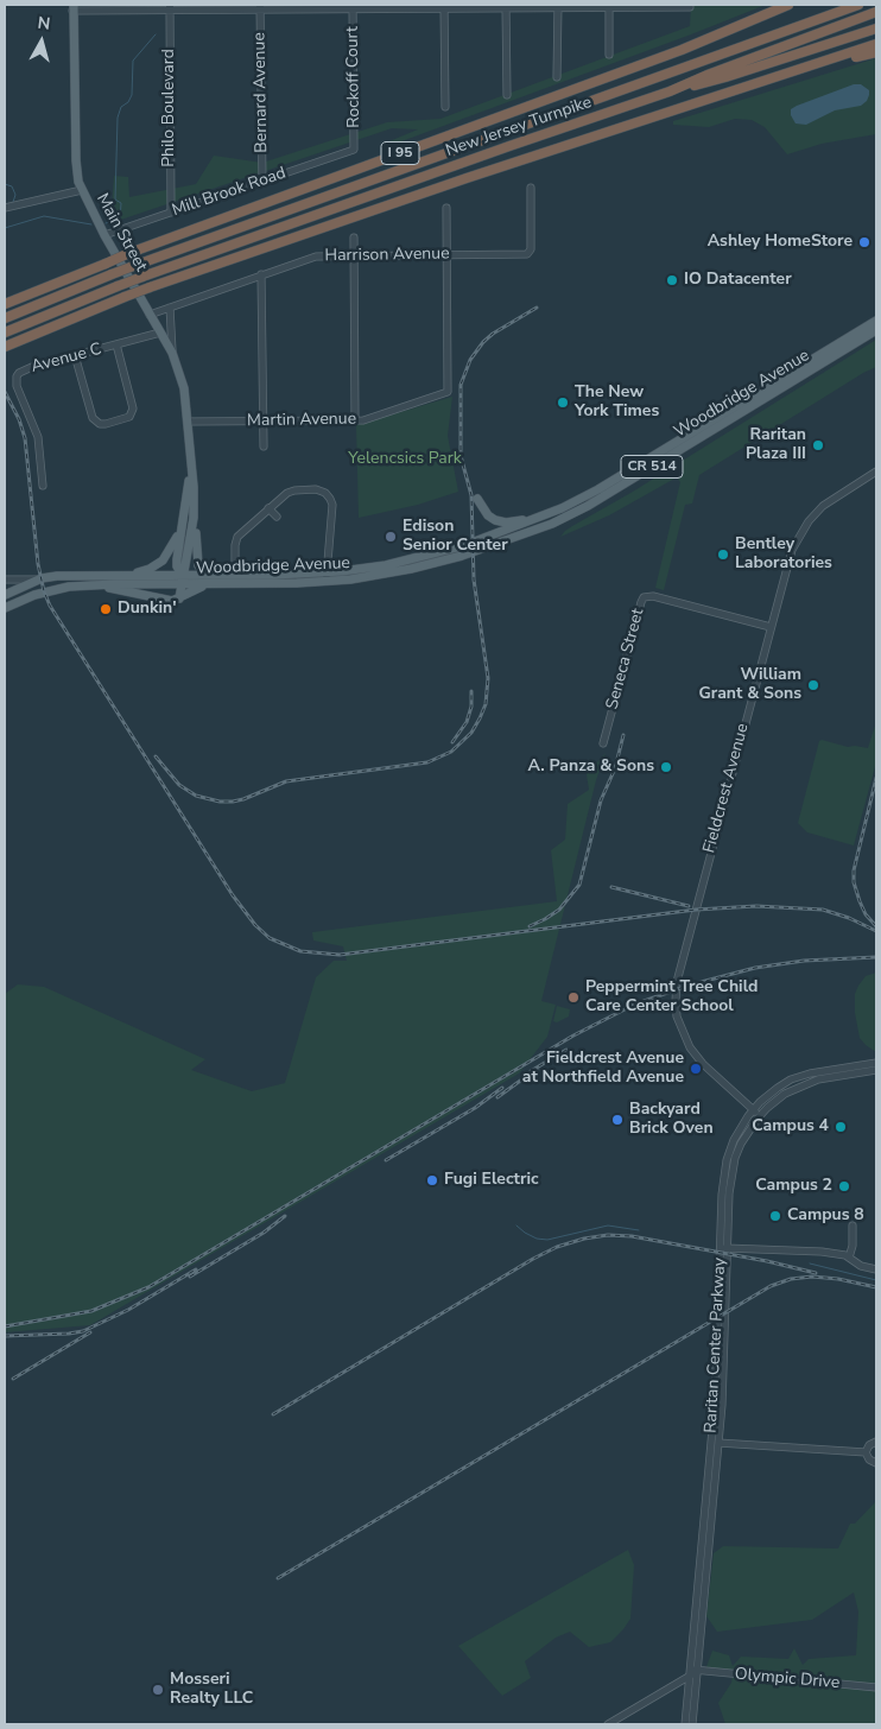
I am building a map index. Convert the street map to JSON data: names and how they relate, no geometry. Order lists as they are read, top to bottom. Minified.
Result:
{"streets":{"highway":["New Jersey Turnpike","I 95"],"main road":["Main Street","Woodbridge Avenue","CR 514"],"street":["Rockoff Court","Bernard Avenue","Philo Boulevard","Mill Brook Road","Harrison Avenue","Avenue C","Martin Avenue","Seneca Street","Fieldcrest Avenue","Raritan Center Parkway","Olympic Drive"]},"crossings":[["Rockoff Court","Mill Brook Road"],["Bernard Avenue","Mill Brook Road"],["Philo Boulevard","Mill Brook Road"],["Mill Brook Road","Main Street"],["Main Street","Harrison Avenue"],["Main Street","Avenue C"],["Main Street","Woodbridge Avenue"],["Main Street","Martin Avenue"],["Harrison Avenue","Martin Avenue"],["Seneca Street","Fieldcrest Avenue"],["Fieldcrest Avenue","Raritan Center Parkway"],["Raritan Center Parkway","Olympic Drive"]],"parks":["Yelencsics Park"],"places":["Ashley HomeStore","IO Datacenter","The New York Times","Raritan Plaza III","Edison Senior Center","Bentley Laboratories","Dunkin'","William Grant & Sons","A. Panza & Sons","Peppermint Tree Child Care Center School","Fieldcrest Avenue at Northfield Avenue","Backyard Brick Oven","Campus 4","Fugi Electric","Campus 2","Campus 8","Mosseri Realty LLC"],"north":"top"}
